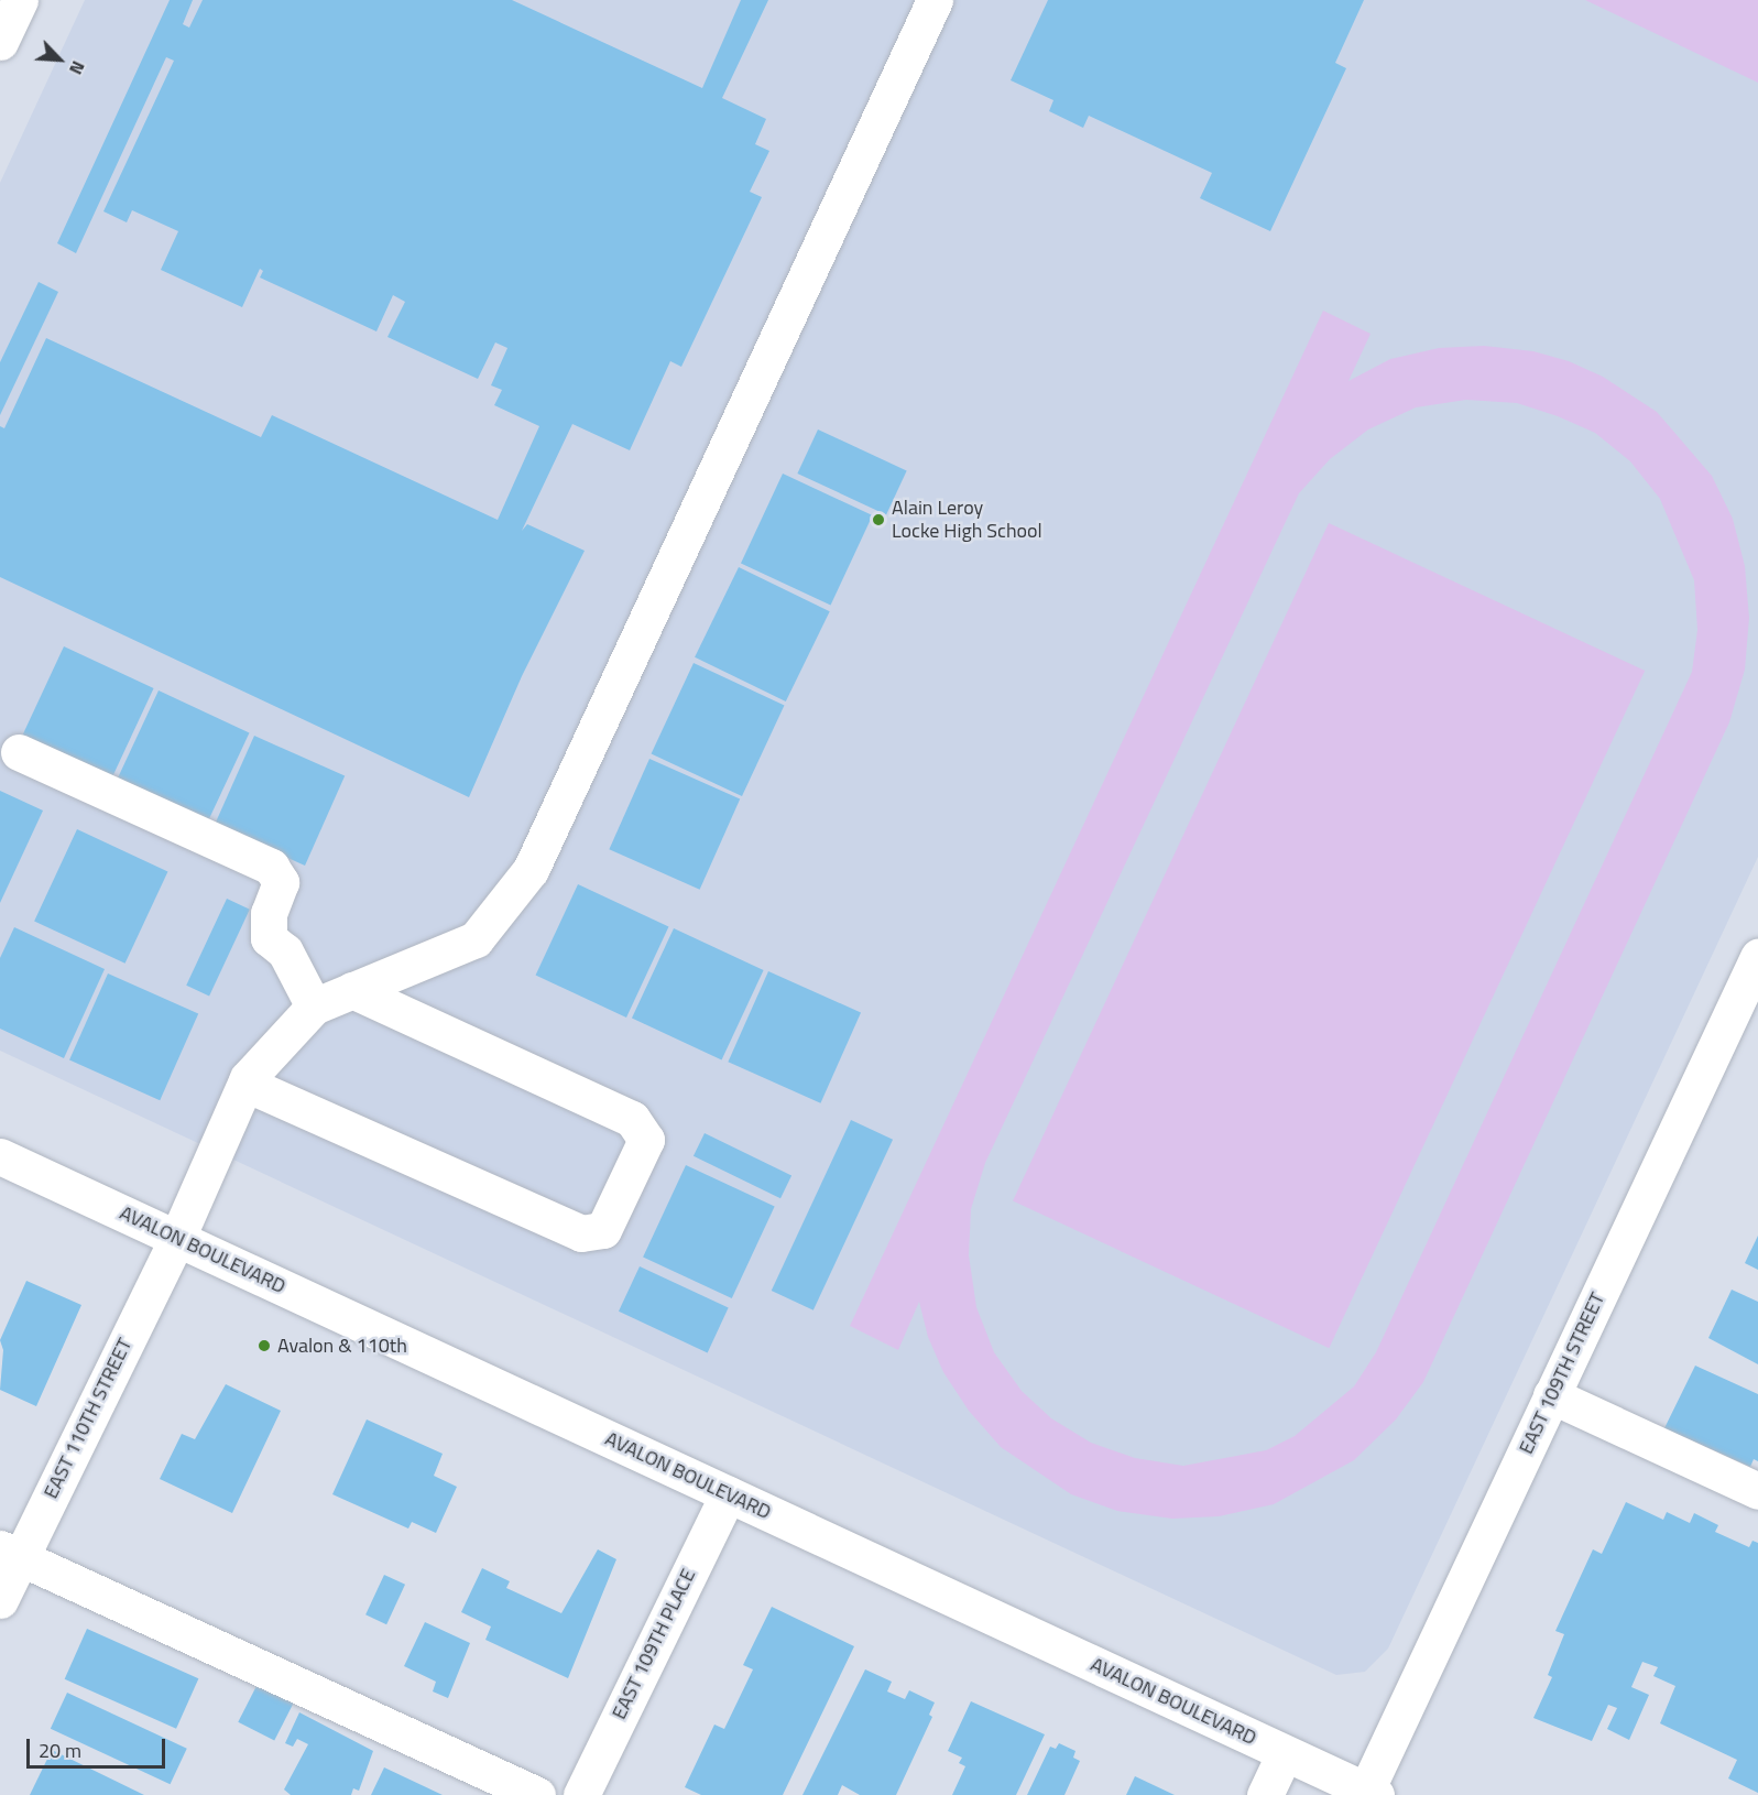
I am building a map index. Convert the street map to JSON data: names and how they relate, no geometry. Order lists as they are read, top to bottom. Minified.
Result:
{"streets":{"street":["AVALON BOULEVARD","EAST 109TH STREET","EAST 110TH STREET","EAST 109TH PLACE"]},"crossings":[["AVALON BOULEVARD","EAST 109TH STREET"],["AVALON BOULEVARD","EAST 110TH STREET"],["AVALON BOULEVARD","EAST 109TH PLACE"]],"places":["Alain Leroy Locke High School","Avalon & 110th"],"scale_bar":"20 m","north":"bottom right"}
